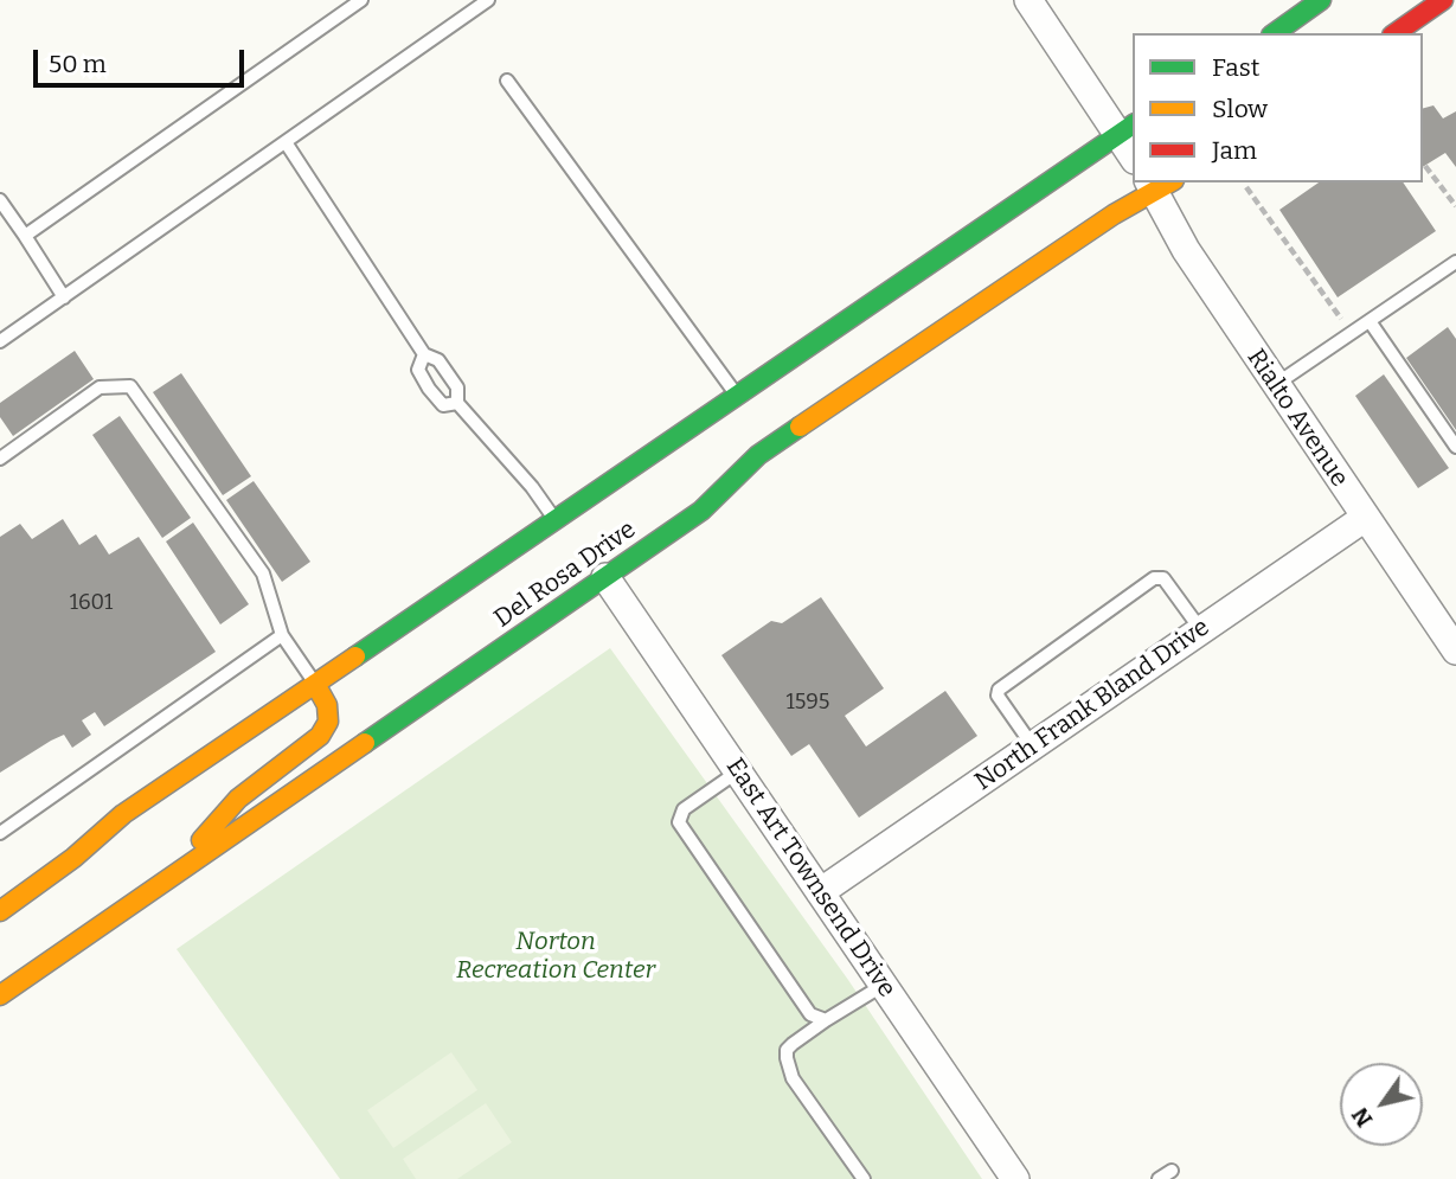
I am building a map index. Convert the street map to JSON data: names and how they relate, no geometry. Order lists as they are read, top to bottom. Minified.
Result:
{"streets":{"street":["Rialto Avenue","Del Rosa Drive","North Frank Bland Drive","East Art Townsend Drive"]},"crossings":[["Rialto Avenue","Del Rosa Drive"],["Rialto Avenue","North Frank Bland Drive"],["Del Rosa Drive","East Art Townsend Drive"],["North Frank Bland Drive","East Art Townsend Drive"]],"parks":["Norton Recreation Center"],"house_numbers":["1601","1595"],"legend":["Fast","Slow","Jam"],"scale_bar":"50 m","north":"bottom left"}
